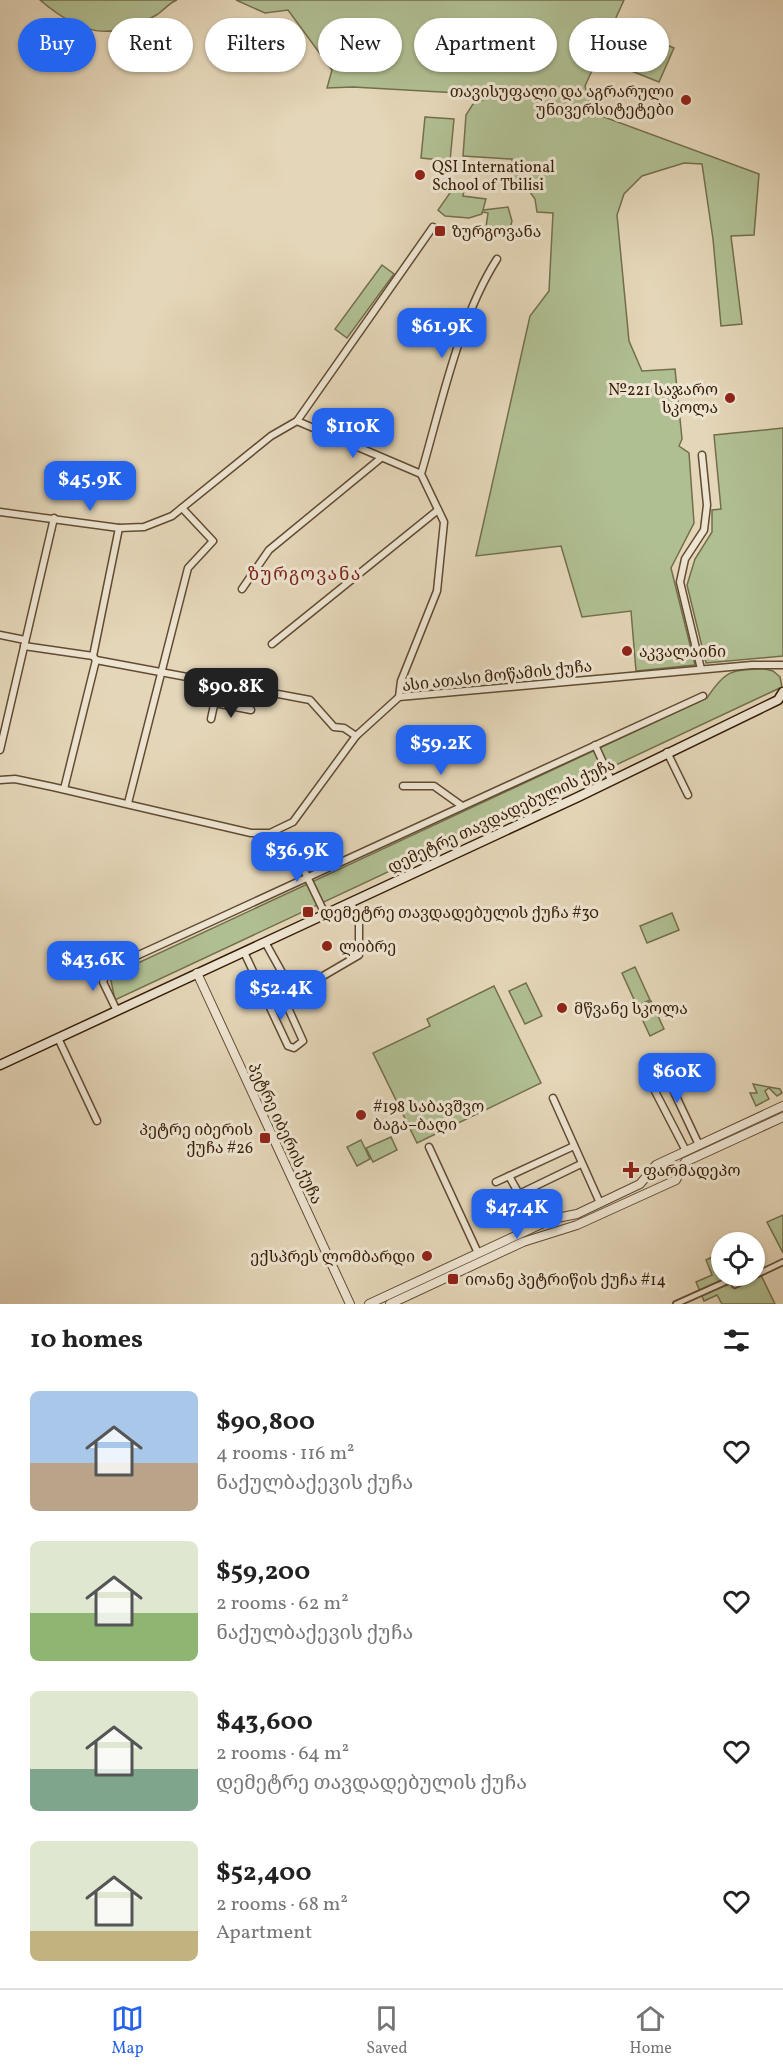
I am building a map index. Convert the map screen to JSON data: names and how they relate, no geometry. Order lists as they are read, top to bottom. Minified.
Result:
{"streets":{"main road":["დემეტრე თავდადებულის ქუჩა"],"street":["ასი ათასი მოწამის ქუჩა","პეტრე იბერის ქუჩა"]},"crossings":[["დემეტრე თავდადებულის ქუჩა","პეტრე იბერის ქუჩა"]],"districts":["ზურგოვანა"],"places":{"other":["თავისუფალი და აგრარული უნივერსიტეტები","QSI International School of Tbilisi","№221 საჯარო სკოლა","აკვალაინი","ლიბრე","მწვანე სკოლა","#198 საბავშვო ბაგა–ბაღი","ექსპრეს ლომბარდი"],"transit":["ზურგოვანა","დემეტრე თავდადებულის ქუჩა #30","პეტრე იბერის ქუჩა #26","იოანე პეტრიწის ქუჩა #14"],"health":["ფარმადეპო"]},"page":{"chip":["Buy","Rent","Filters","New","Apartment","House"],"price":["$61.9K","$110K","$45.9K","$90.8K","$59.2K","$36.9K","$43.6K","$52.4K","$60K","$47.4K"],"heading":"10 homes","list":[{"name":"$90,800","note":"4 rooms · 116 m² · ნაქულბაქევის ქუჩა"},{"name":"$59,200","note":"2 rooms · 62 m² · ნაქულბაქევის ქუჩა"},{"name":"$43,600","note":"2 rooms · 64 m² · დემეტრე თავდადებულის ქუჩა"},{"name":"$52,400","note":"2 rooms · 68 m² · Apartment"}],"tabs":["Map","Saved","Home"]}}
